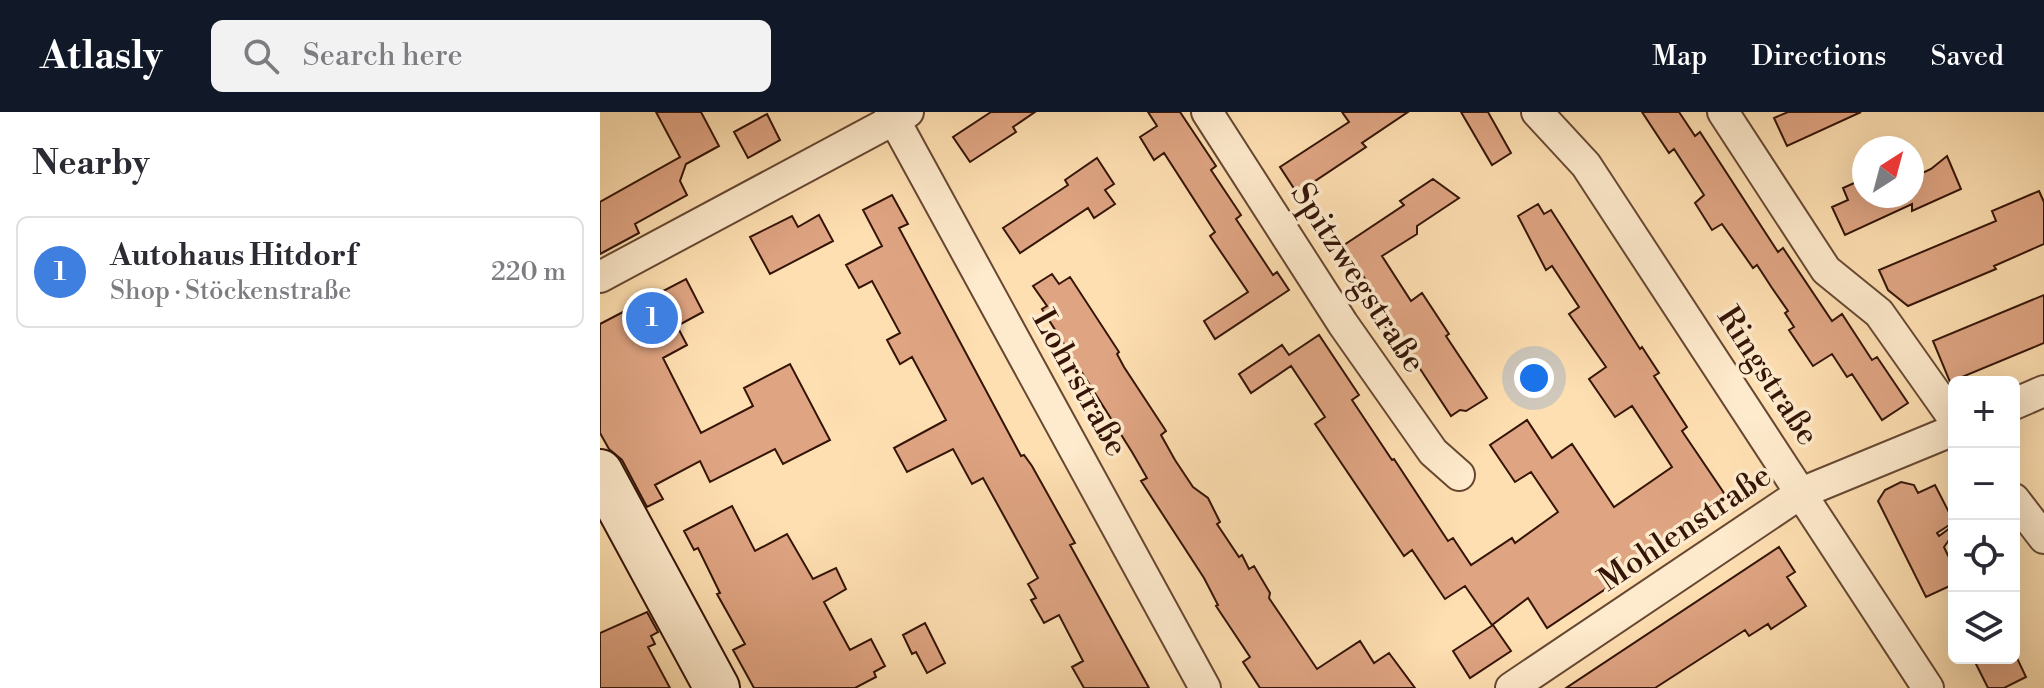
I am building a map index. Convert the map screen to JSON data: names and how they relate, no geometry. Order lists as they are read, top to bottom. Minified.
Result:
{"streets":{"street":["Spitzwegstraße","Ringstraße","Lohrstraße","Mohlenstraße"]},"crossings":[["Ringstraße","Mohlenstraße"]],"north":"top right","page":{"header":"Atlasly","search":"Search here","nav":["Map","Directions","Saved"],"heading":"Nearby","list":[{"mark":"1","name":"Autohaus Hitdorf","note":"Shop · Stöckenstraße","value":"220 m"}],"pins":"1","map_buttons":["+","−"]}}
